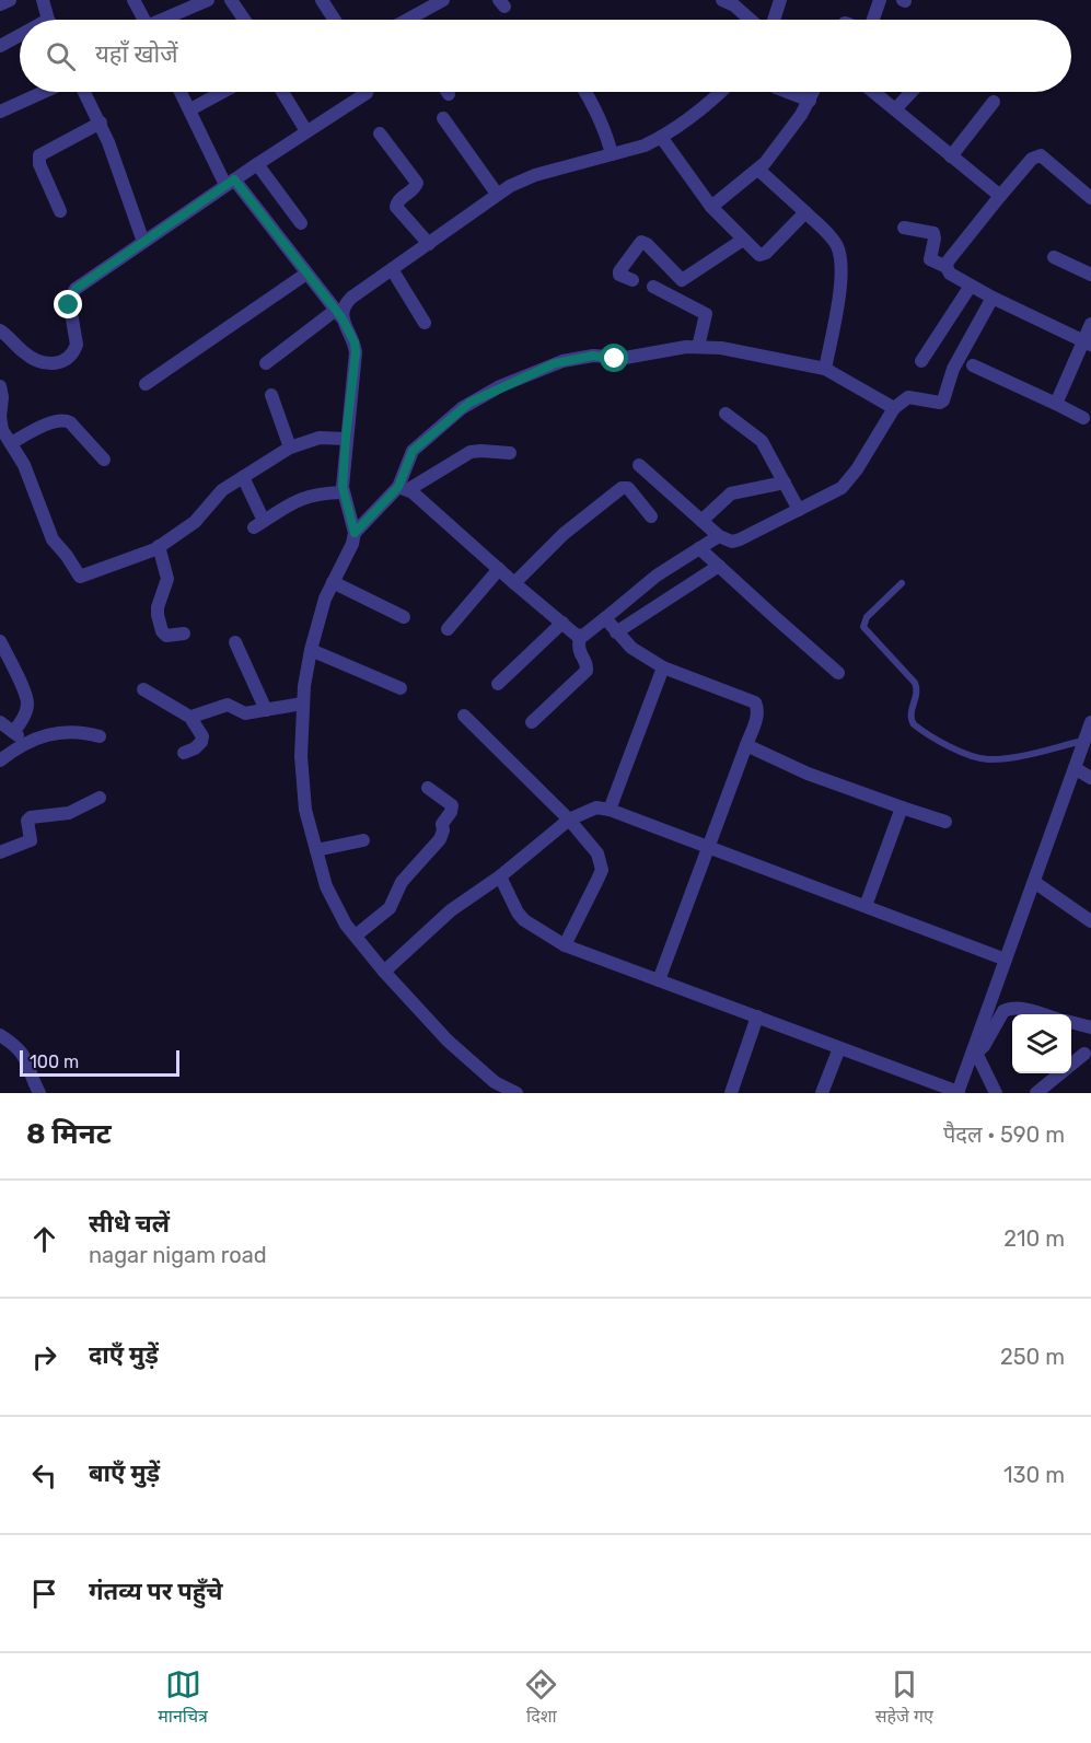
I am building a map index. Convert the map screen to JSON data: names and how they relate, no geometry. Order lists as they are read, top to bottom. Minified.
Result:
{"scale_bar":"100 m","page":{"search":"यहाँ खोजें","scale":"100 m","heading":["8 मिनट","पैदल · 590 m"],"list":[["सीधे चलें","nagar nigam road","210 m"],["दाएँ मुड़ें","250 m"],["बाएँ मुड़ें","130 m"],"गंतव्य पर पहुँचे"],"nav":["मानचित्र","दिशा","सहेजे गए"]}}
